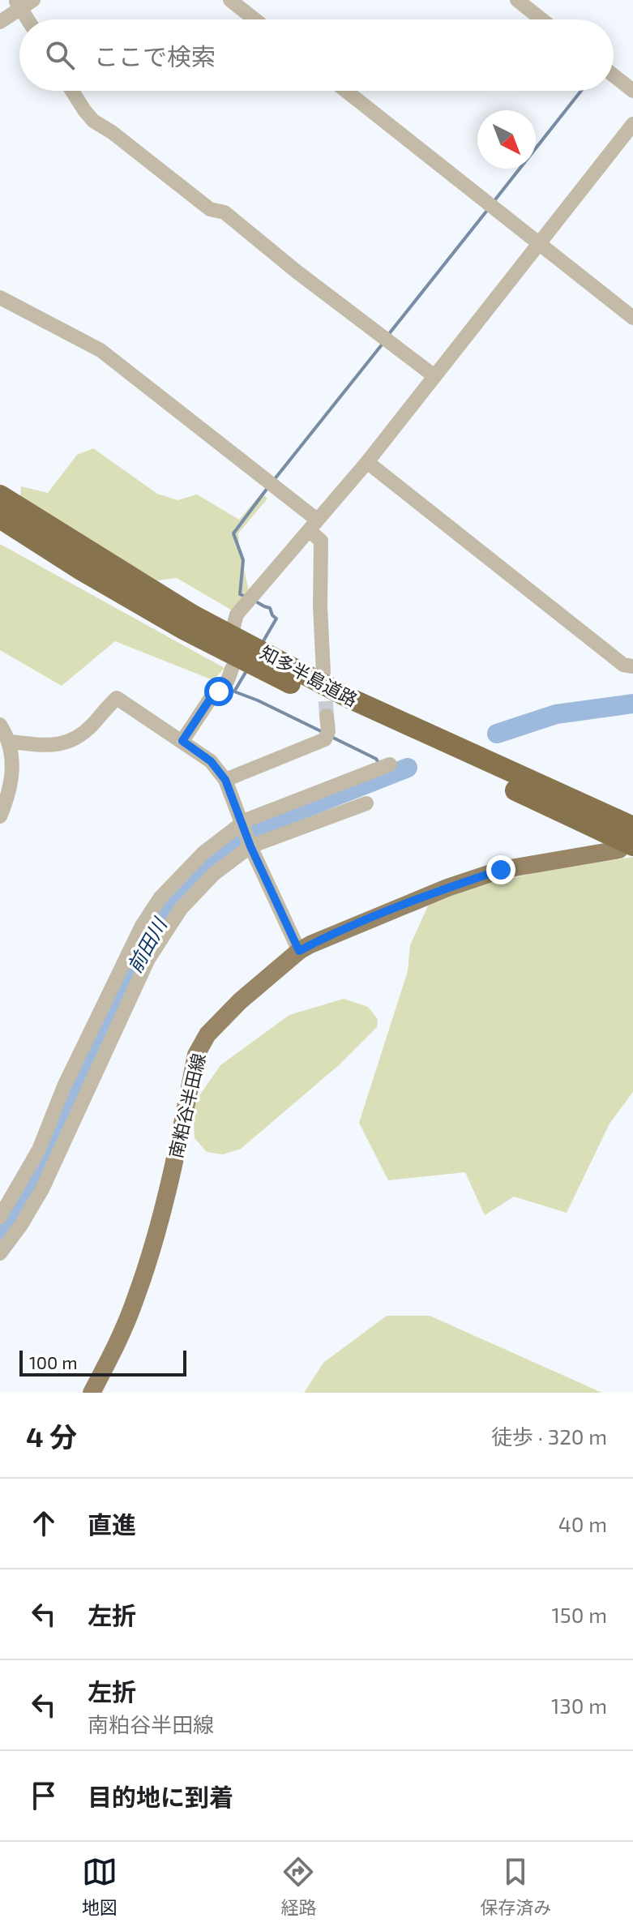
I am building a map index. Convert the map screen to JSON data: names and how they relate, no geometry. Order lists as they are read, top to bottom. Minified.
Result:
{"streets":{"highway":["知多半島道路"],"main road":["南粕谷半田線"]},"crossings":[["知多半島道路","南粕谷半田線"]],"water":["前田川"],"scale_bar":"100 m","north":"bottom right","page":{"search":"ここで検索","scale":"100 m","heading":["4 分","徒歩 · 320 m"],"list":[["直進","40 m"],["左折","150 m"],["左折","南粕谷半田線","130 m"],"目的地に到着"],"nav":["地図","経路","保存済み"]}}
